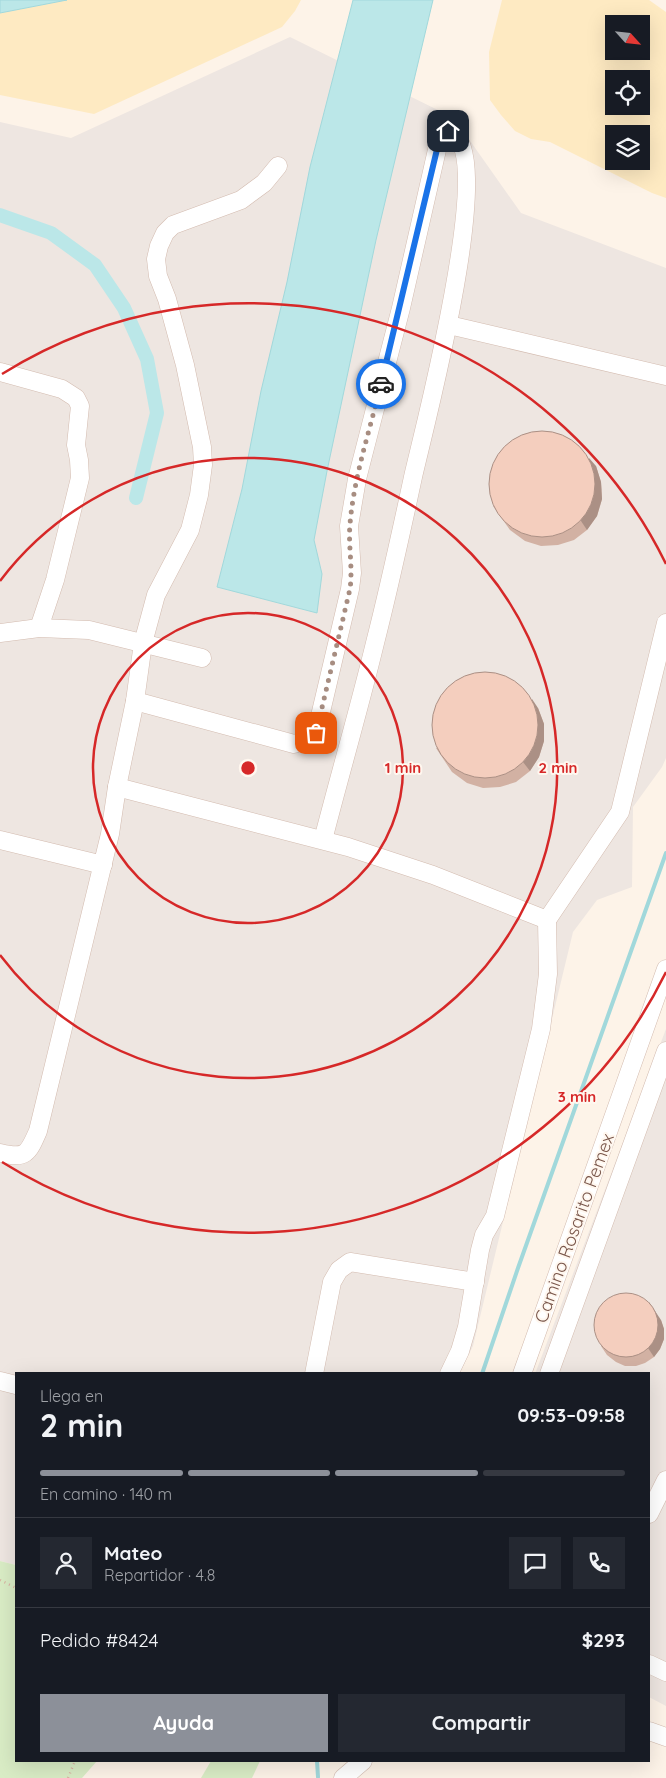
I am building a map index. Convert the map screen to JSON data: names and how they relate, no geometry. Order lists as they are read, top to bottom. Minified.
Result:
{"streets":{"street":["Camino Rosarito Pemex"]},"north":"bottom right","page":{"heading":["2 min","Llega en","09:53–09:58"],"panel":["Mateo","Repartidor · 4.8","Pedido #8424","$293"],"bar":"En camino · 140 m","buttons":["Ayuda","Compartir"]},"rings":["1 min","2 min","3 min"]}
